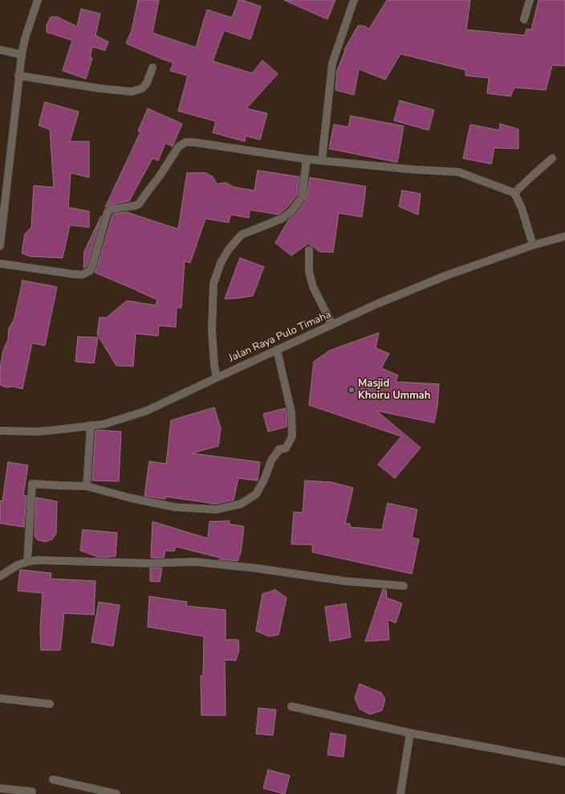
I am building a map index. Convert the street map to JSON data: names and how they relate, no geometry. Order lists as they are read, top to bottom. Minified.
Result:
{"streets":{"street":["Jalan Raya Pulo Timaha"]},"places":["Masjid Khoiru Ummah"]}
